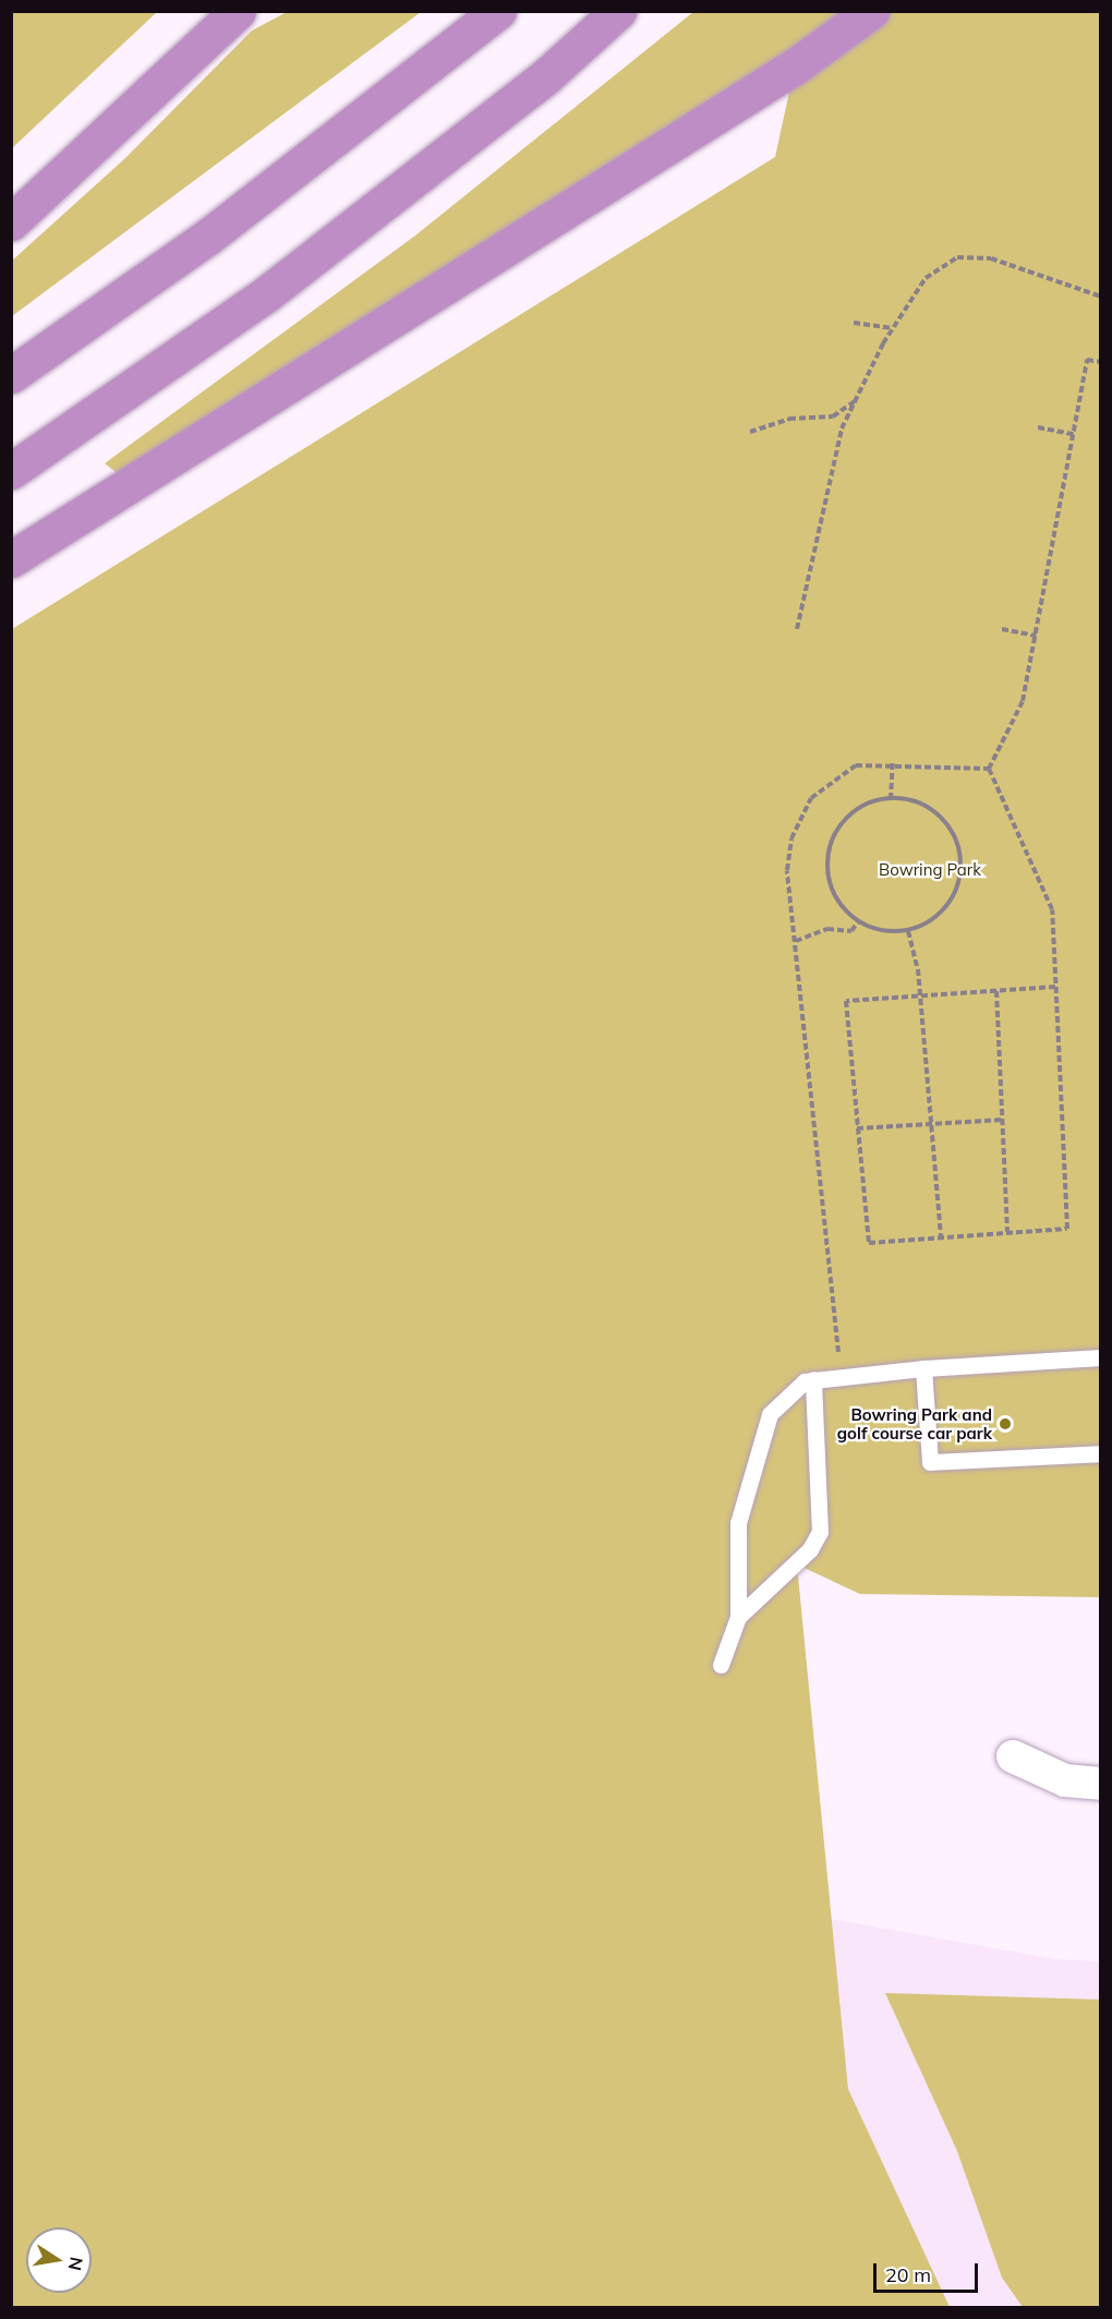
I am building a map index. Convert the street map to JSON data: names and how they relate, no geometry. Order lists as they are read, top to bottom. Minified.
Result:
{"parks":["Bowring Park"],"places":["Bowring Park and golf course car park"],"scale_bar":"20 m","north":"right"}
